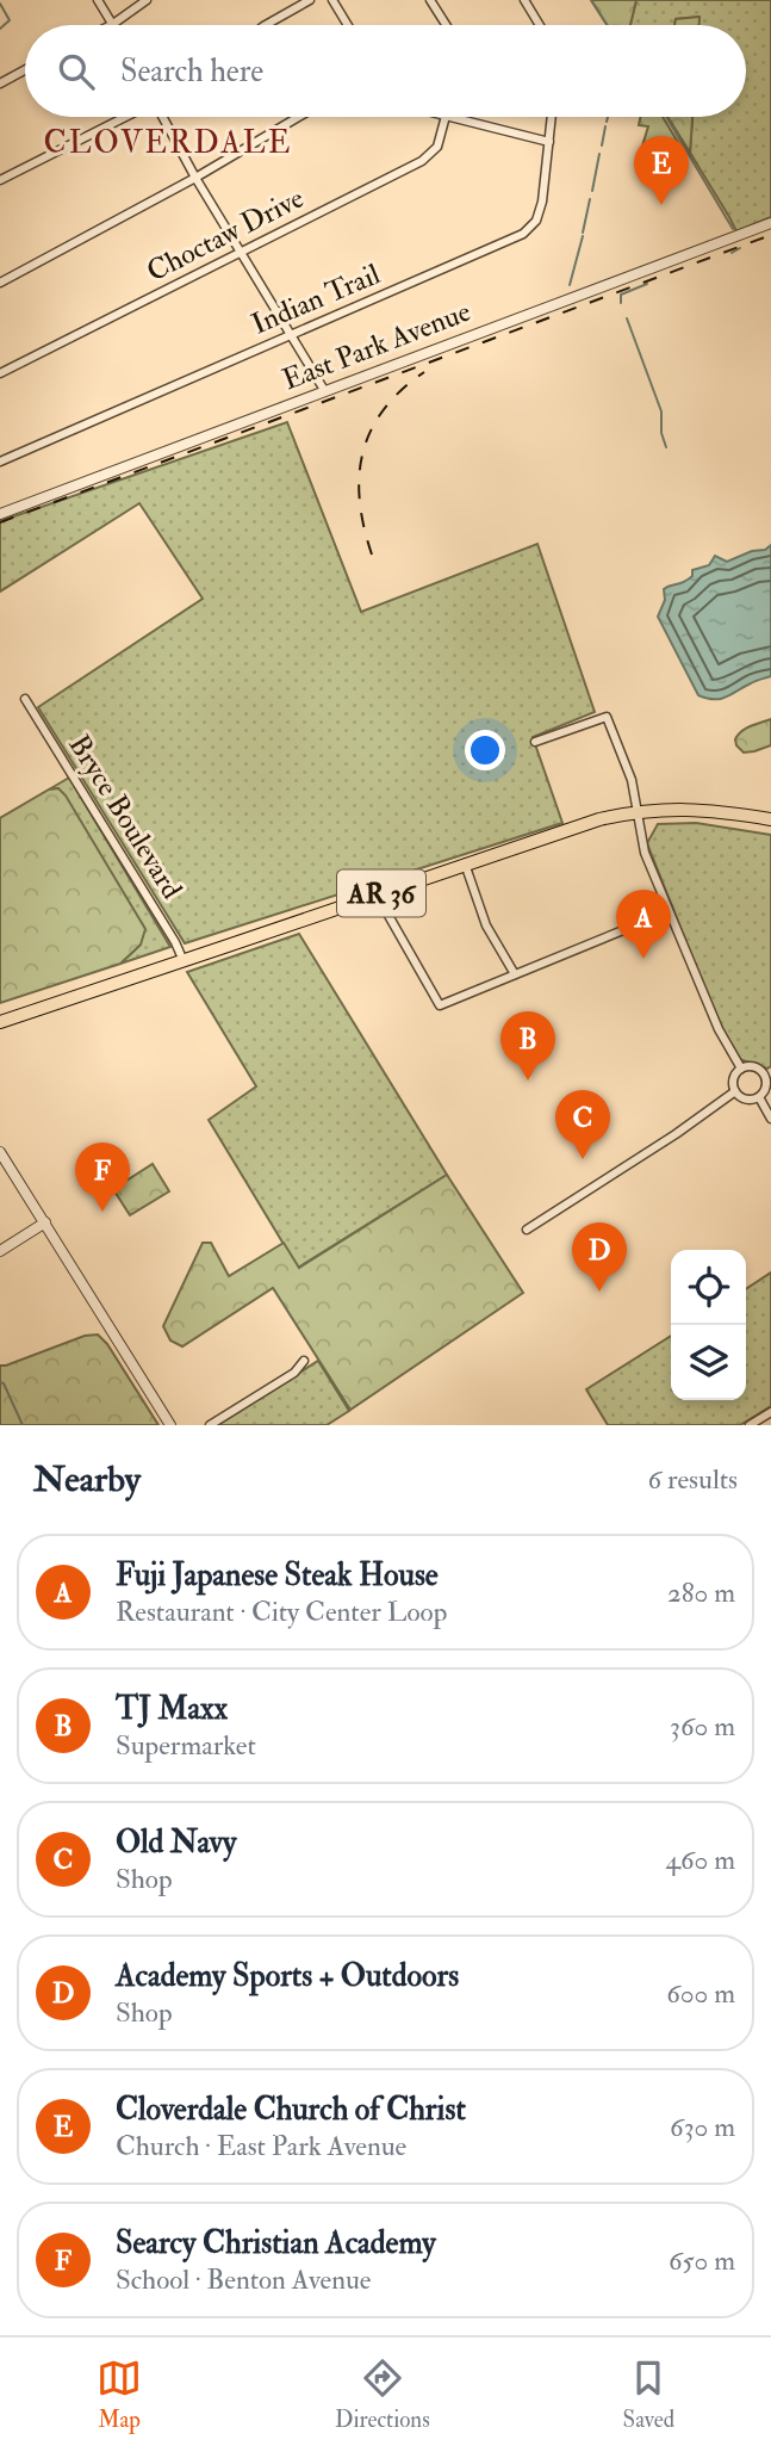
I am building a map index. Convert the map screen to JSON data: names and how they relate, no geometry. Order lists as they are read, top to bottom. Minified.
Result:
{"streets":{"main road":["AR 36"],"street":["Choctaw Drive","Indian Trail","East Park Avenue","Bryce Boulevard"]},"crossings":[["Bryce Boulevard","AR 36"]],"districts":["CLOVERDALE"],"page":{"search":"Search here","pins":["E","A","B","C","F","D"],"heading":["Nearby","6 results"],"list":[{"mark":"A","name":"Fuji Japanese Steak House","note":"Restaurant · City Center Loop","value":"280 m"},{"mark":"B","name":"TJ Maxx","note":"Supermarket","value":"360 m"},{"mark":"C","name":"Old Navy","note":"Shop","value":"460 m"},{"mark":"D","name":"Academy Sports + Outdoors","note":"Shop","value":"600 m"},{"mark":"E","name":"Cloverdale Church of Christ","note":"Church · East Park Avenue","value":"630 m"},{"mark":"F","name":"Searcy Christian Academy","note":"School · Benton Avenue","value":"650 m"}],"nav":["Map","Directions","Saved"]}}
